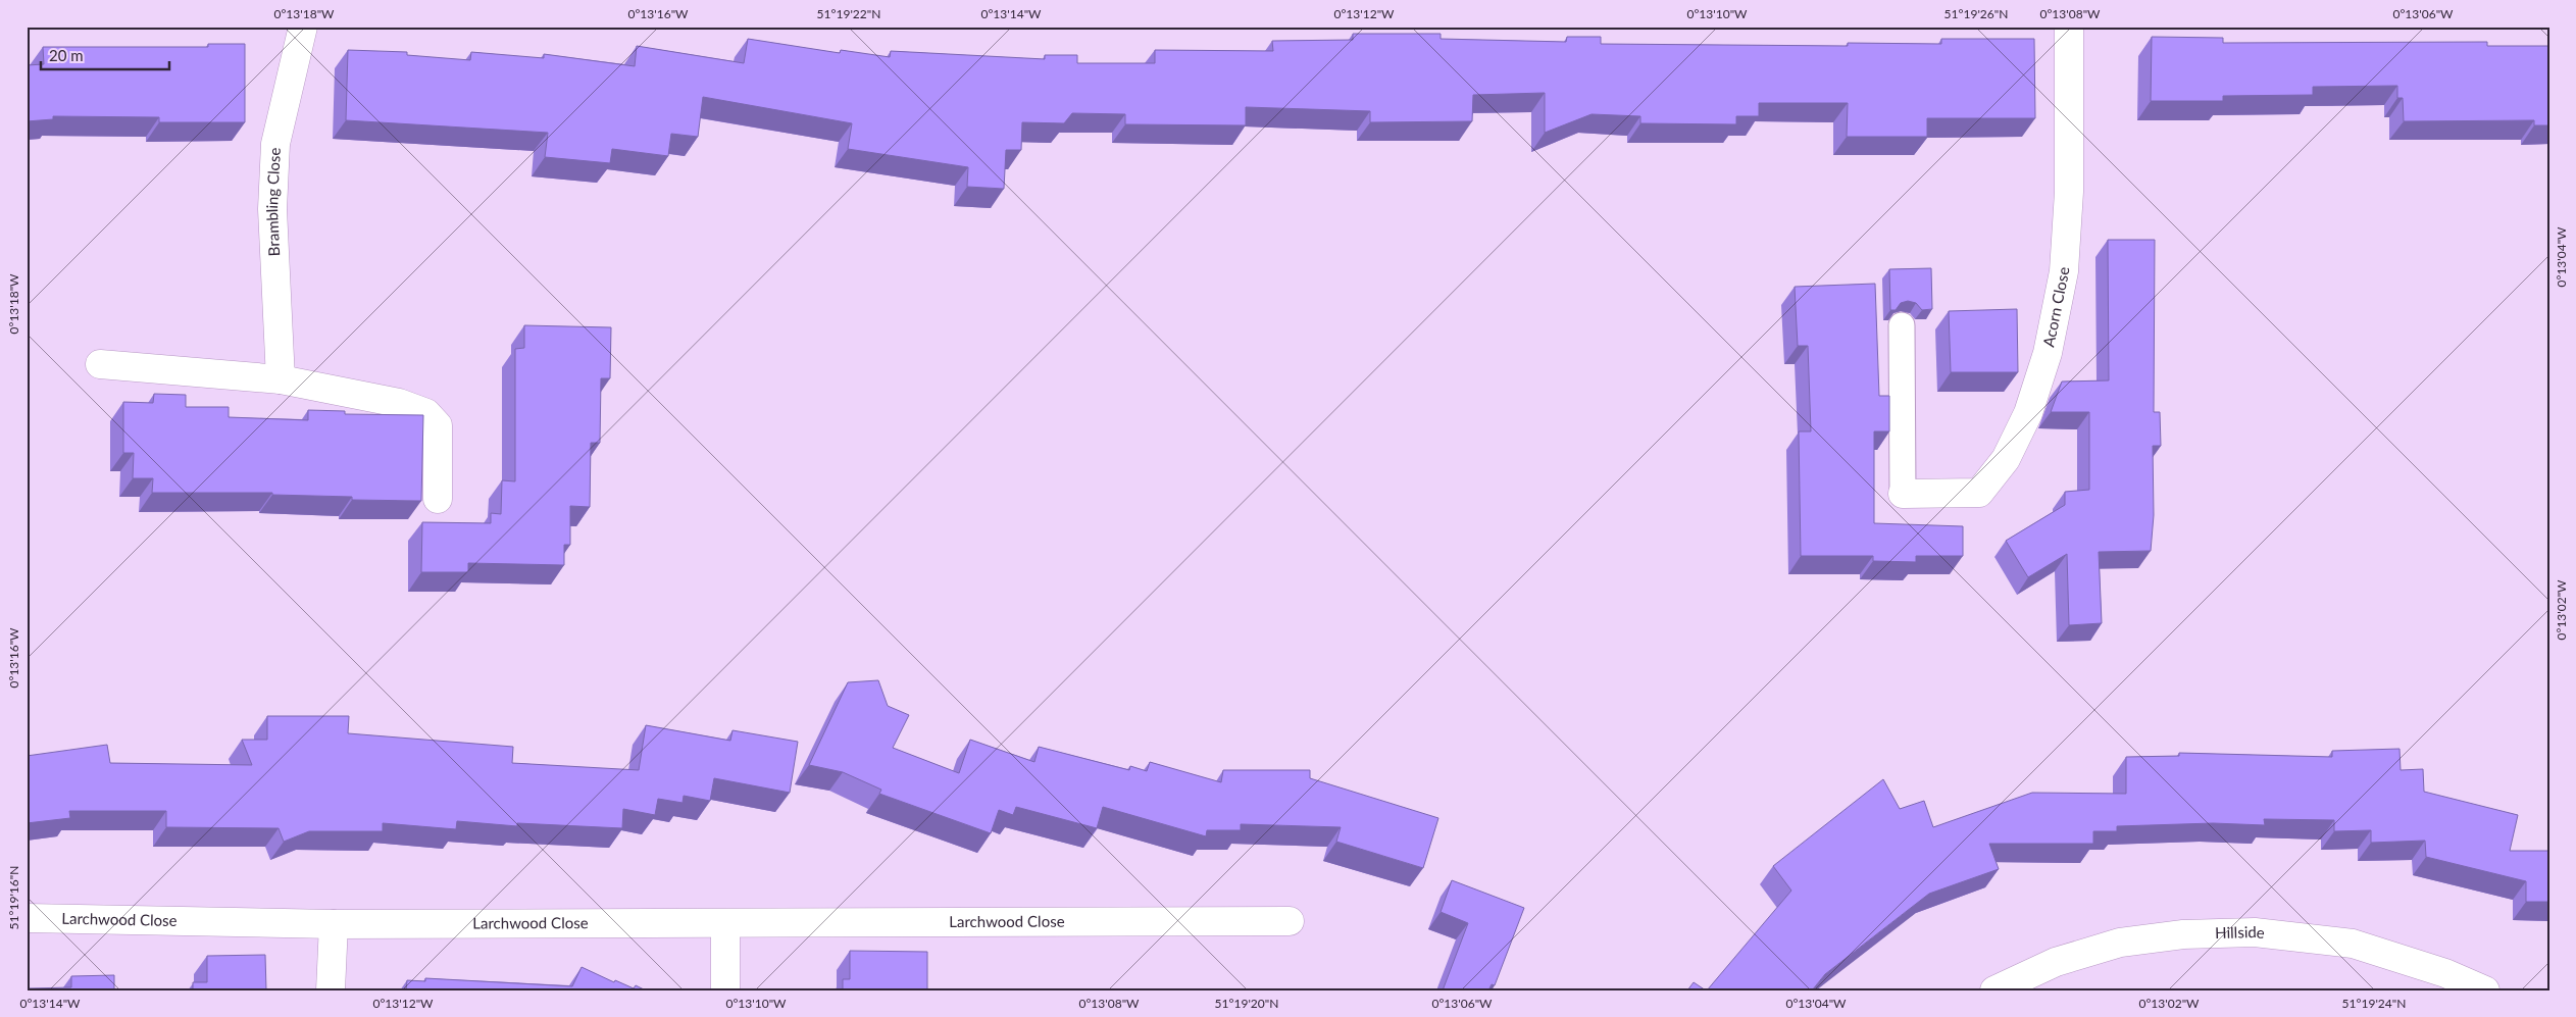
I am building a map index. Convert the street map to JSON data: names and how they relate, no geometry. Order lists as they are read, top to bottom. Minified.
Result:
{"streets":{"street":["Brambling Close","Acorn Close","Larchwood Close","Hillside"]},"scale_bar":"20 m","coordinates":["0°13'18\"W","0°13'16\"W","51°19'22\"N","0°13'14\"W","0°13'12\"W","0°13'10\"W","51°19'26\"N","0°13'08\"W","0°13'06\"W","0°13'04\"W","0°13'02\"W","51°19'16\"N","51°19'20\"N","51°19'24\"N"]}
